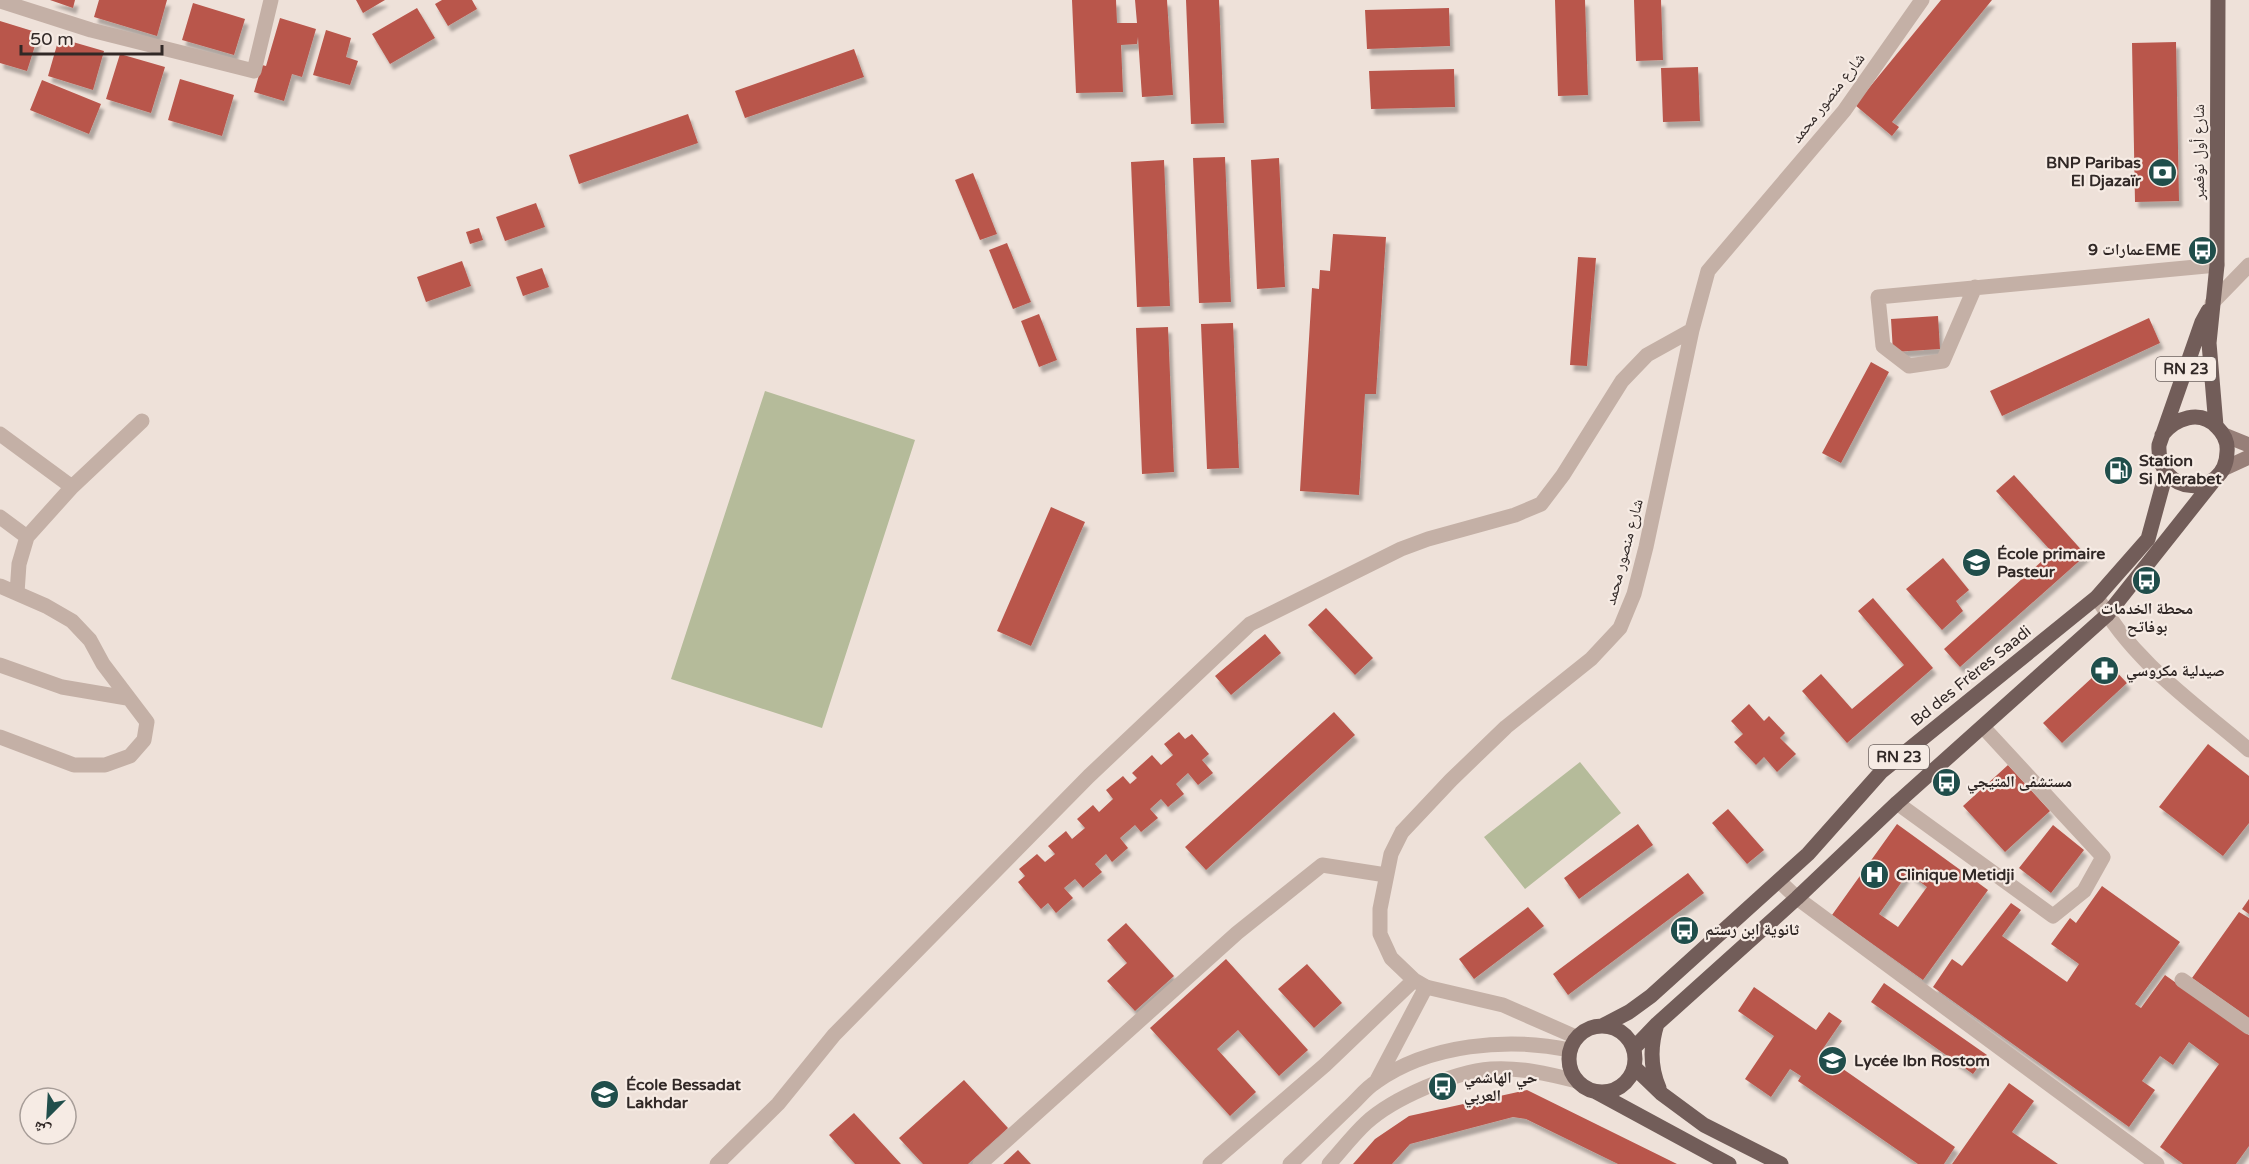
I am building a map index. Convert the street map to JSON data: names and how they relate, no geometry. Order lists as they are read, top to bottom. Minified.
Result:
{"streets":{"main road":["شارع أول نوفمبر","RN 23","Bd des Frères Saadi"],"street":["شارع منصور محمد"]},"crossings":[["شارع أول نوفمبر","RN 23"],["RN 23","Bd des Frères Saadi"]],"places":{"bank":["BNP Paribas El Djazaïr"],"bus stop":["عمارات 9EME","محطة الخدمات بوفاتح","مستشفى المتيجي","ثانوية ابن رستم","حي الهاشمي العربي"],"fuel station":["Station Si Merabet"],"school or university":["École primaire Pasteur","Lycée Ibn Rostom","École Bessadat Lakhdar"],"pharmacy":["صيدلية مكروسي"],"hospital":["Clinique Metidji"]},"scale_bar":"50 m","north":"bottom left"}
